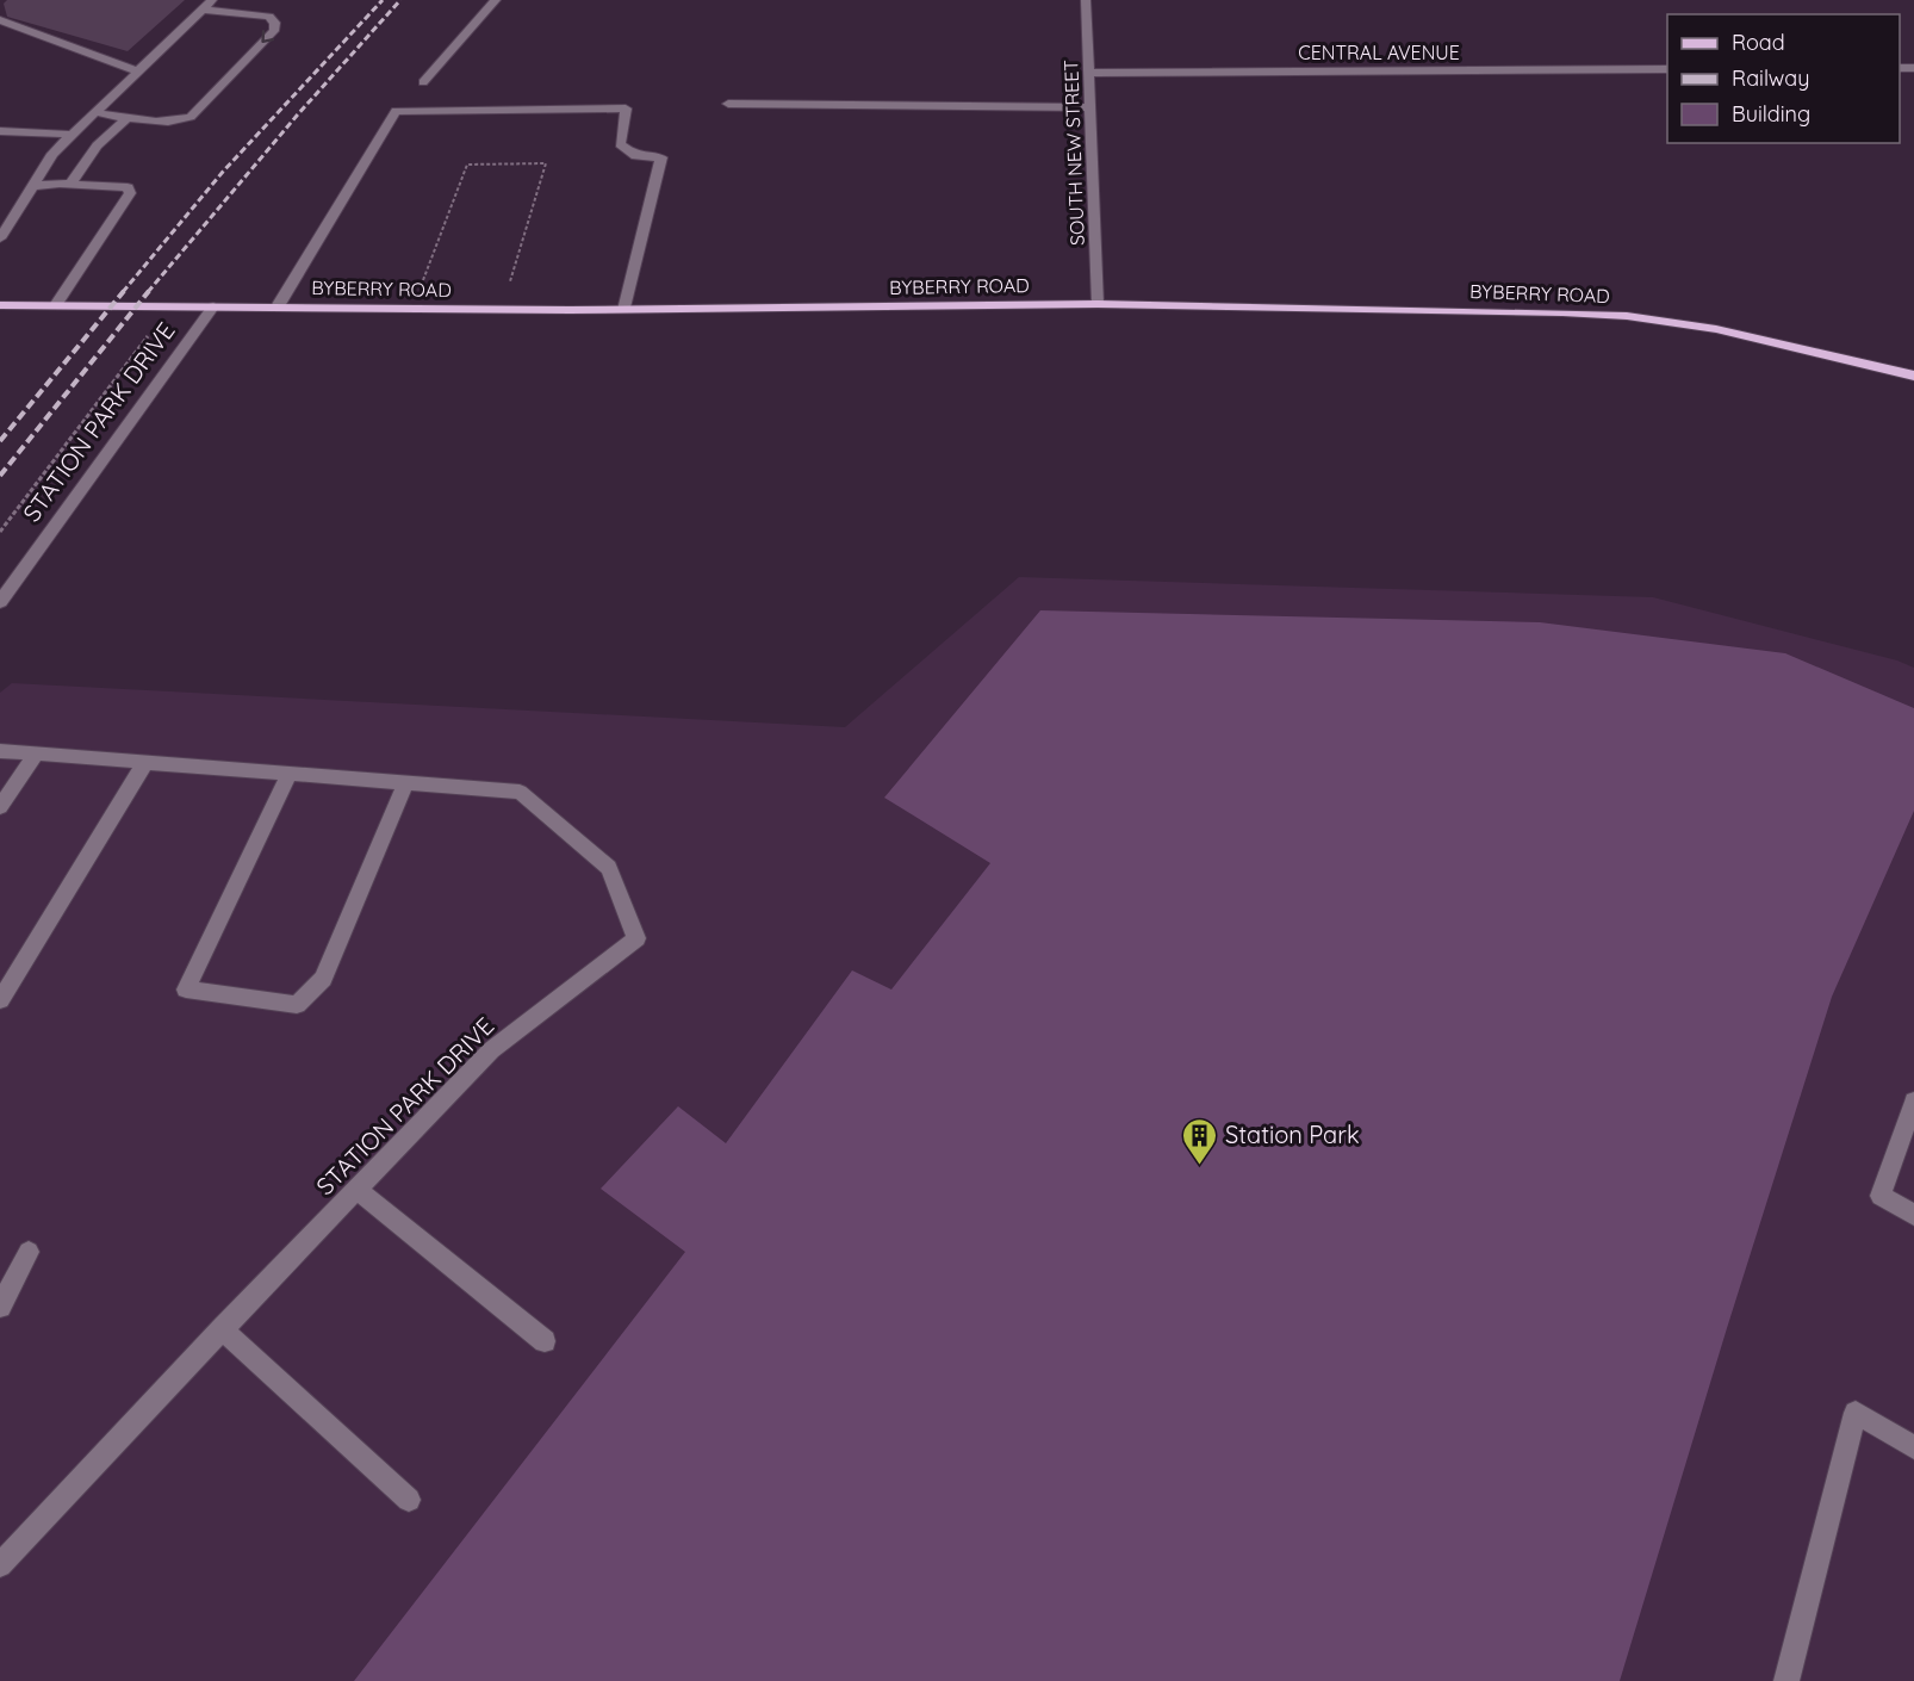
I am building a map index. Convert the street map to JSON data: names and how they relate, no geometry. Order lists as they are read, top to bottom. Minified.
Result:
{"streets":{"main road":["BYBERRY ROAD"],"street":["CENTRAL AVENUE","SOUTH NEW STREET","STATION PARK DRIVE"]},"crossings":[["CENTRAL AVENUE","SOUTH NEW STREET"],["SOUTH NEW STREET","BYBERRY ROAD"],["BYBERRY ROAD","STATION PARK DRIVE"]],"places":{"building":["Station Park"]},"legend":["Road","Railway","Building"]}
